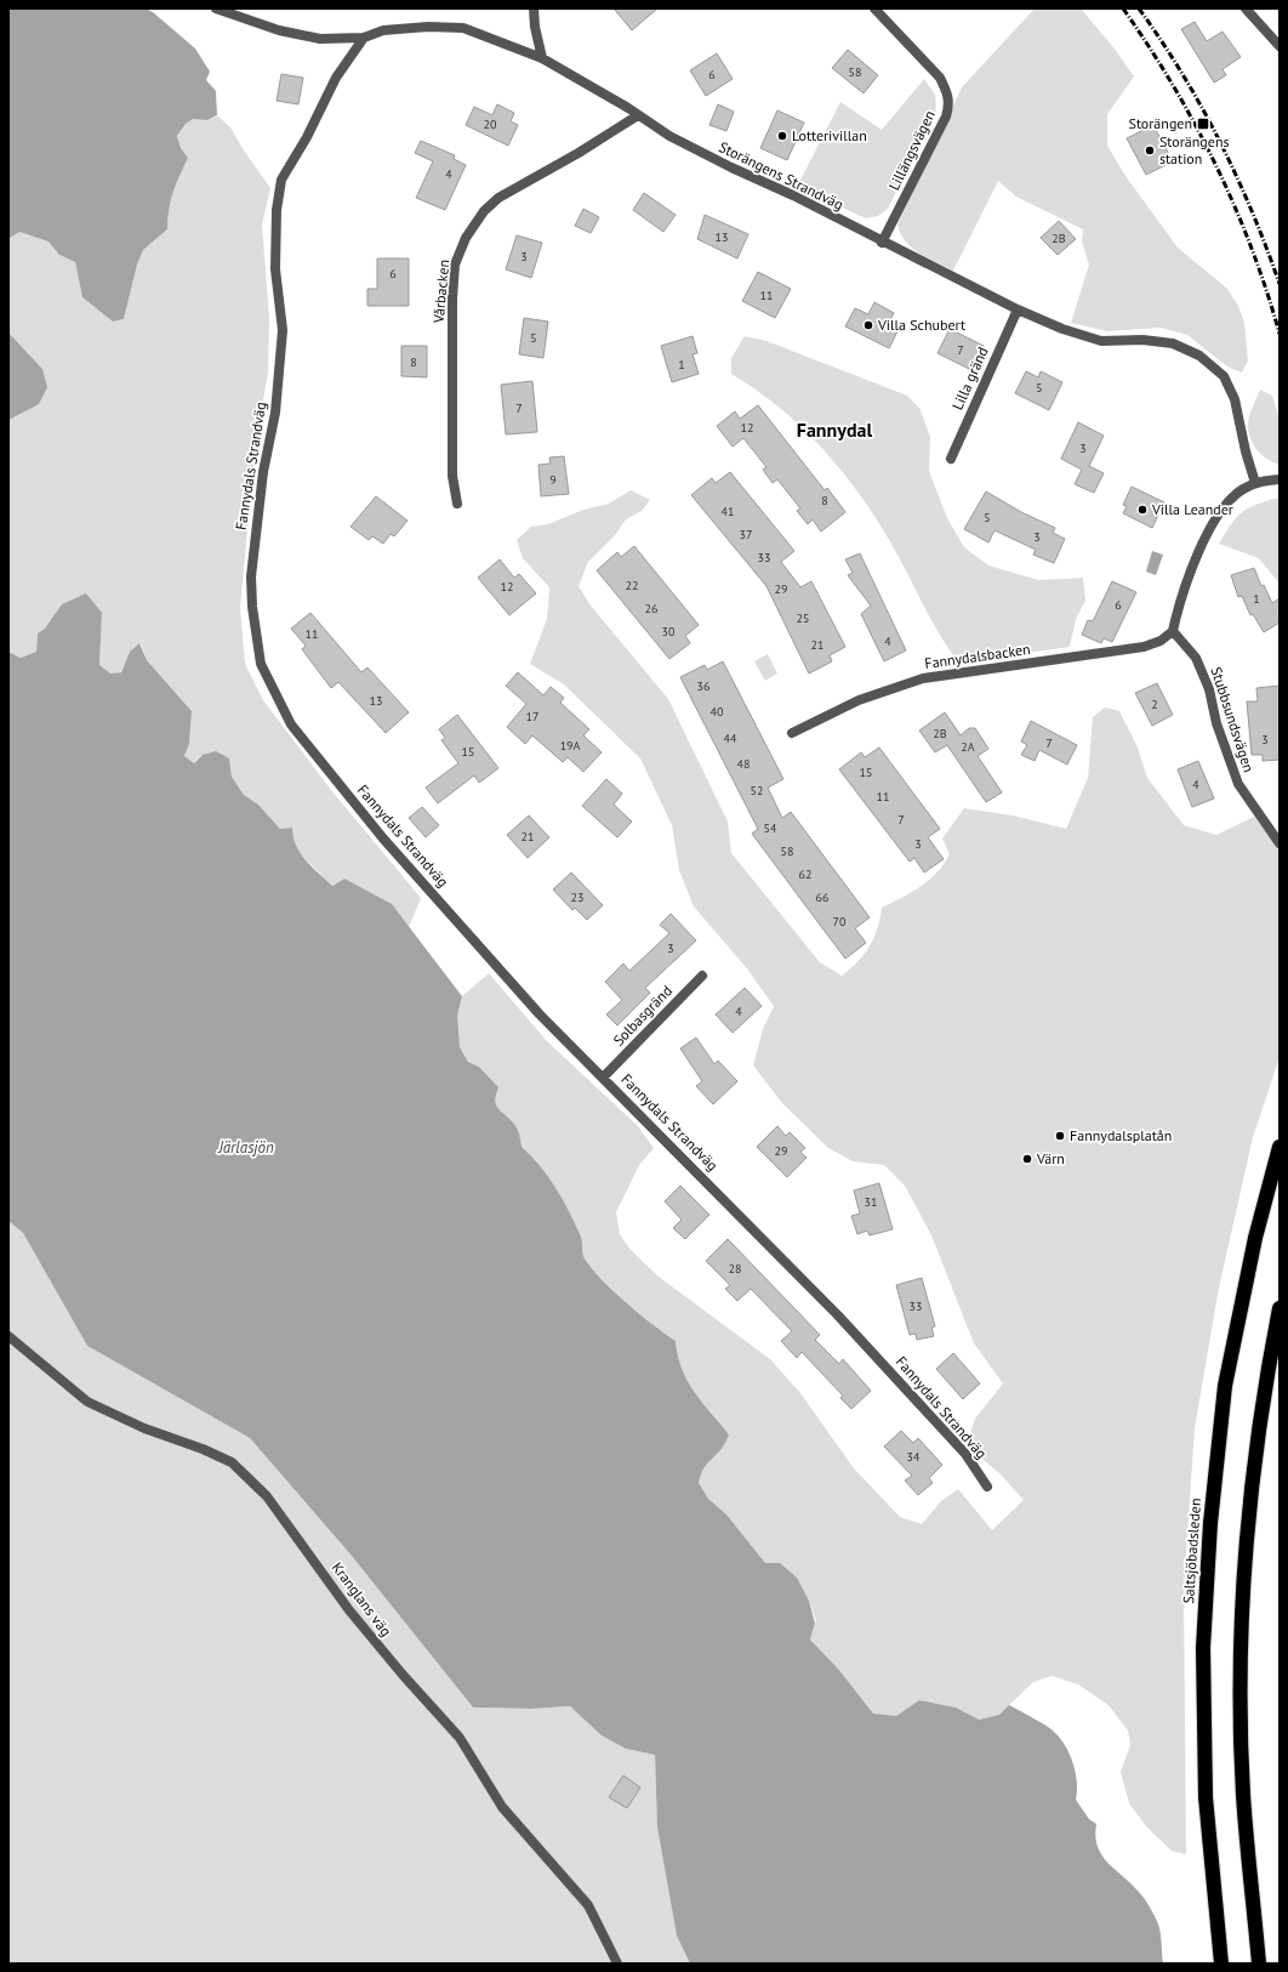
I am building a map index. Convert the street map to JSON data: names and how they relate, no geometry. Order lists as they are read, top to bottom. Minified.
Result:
{"streets":{"highway":["Saltsjöbadsleden"],"street":["Lillängsvägen","Storängens Strandväg","Vårbacken","Lilla gränd","Fannydals Strandväg","Fannydalsbacken","Stubbsundsvägen","Solbasgränd","Kranglans väg"]},"crossings":[["Lillängsvägen","Storängens Strandväg"],["Storängens Strandväg","Vårbacken"],["Storängens Strandväg","Lilla gränd"],["Storängens Strandväg","Fannydals Strandväg"],["Fannydals Strandväg","Solbasgränd"],["Fannydalsbacken","Stubbsundsvägen"]],"districts":["Fannydal"],"water":["Järlasjön"],"places":{"transit":["Storängen"],"other":["Lotterivillan","Storängens station","Villa Schubert","Villa Leander","Fannydalsplatån","Värn"]},"house_numbers":["58","6","20","4","13","2B","3","6","11","5","7","8","1","5","7","12","3","9","8","41","5","37","3","33","22","12","29","1","6","26","25","30","11","4","21","36","13","2","40","17","2B","44","3","7","19A","2A","15","48","15","4","52","11","7","54","21","3","58","62","23","66","70","3","4","29","31","28","33","34"]}
